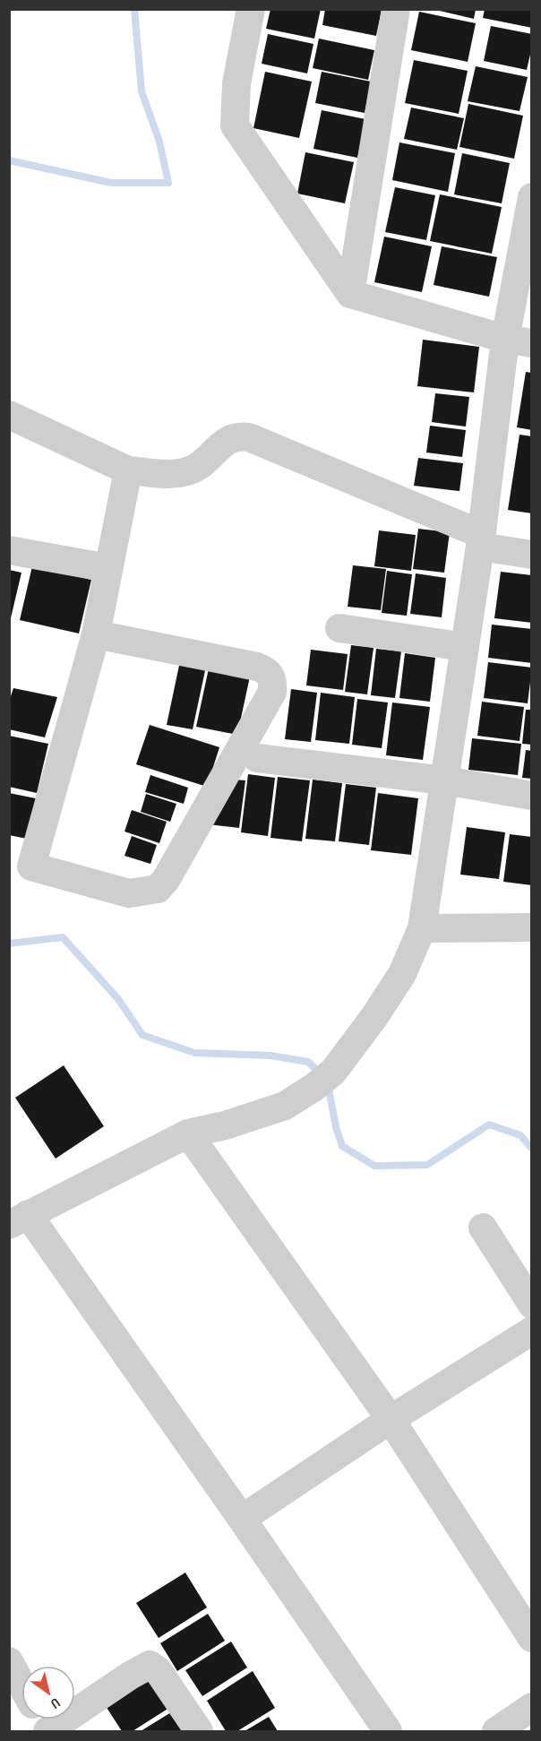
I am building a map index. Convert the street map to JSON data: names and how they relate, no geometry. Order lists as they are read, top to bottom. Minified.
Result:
{"north":"bottom right"}
